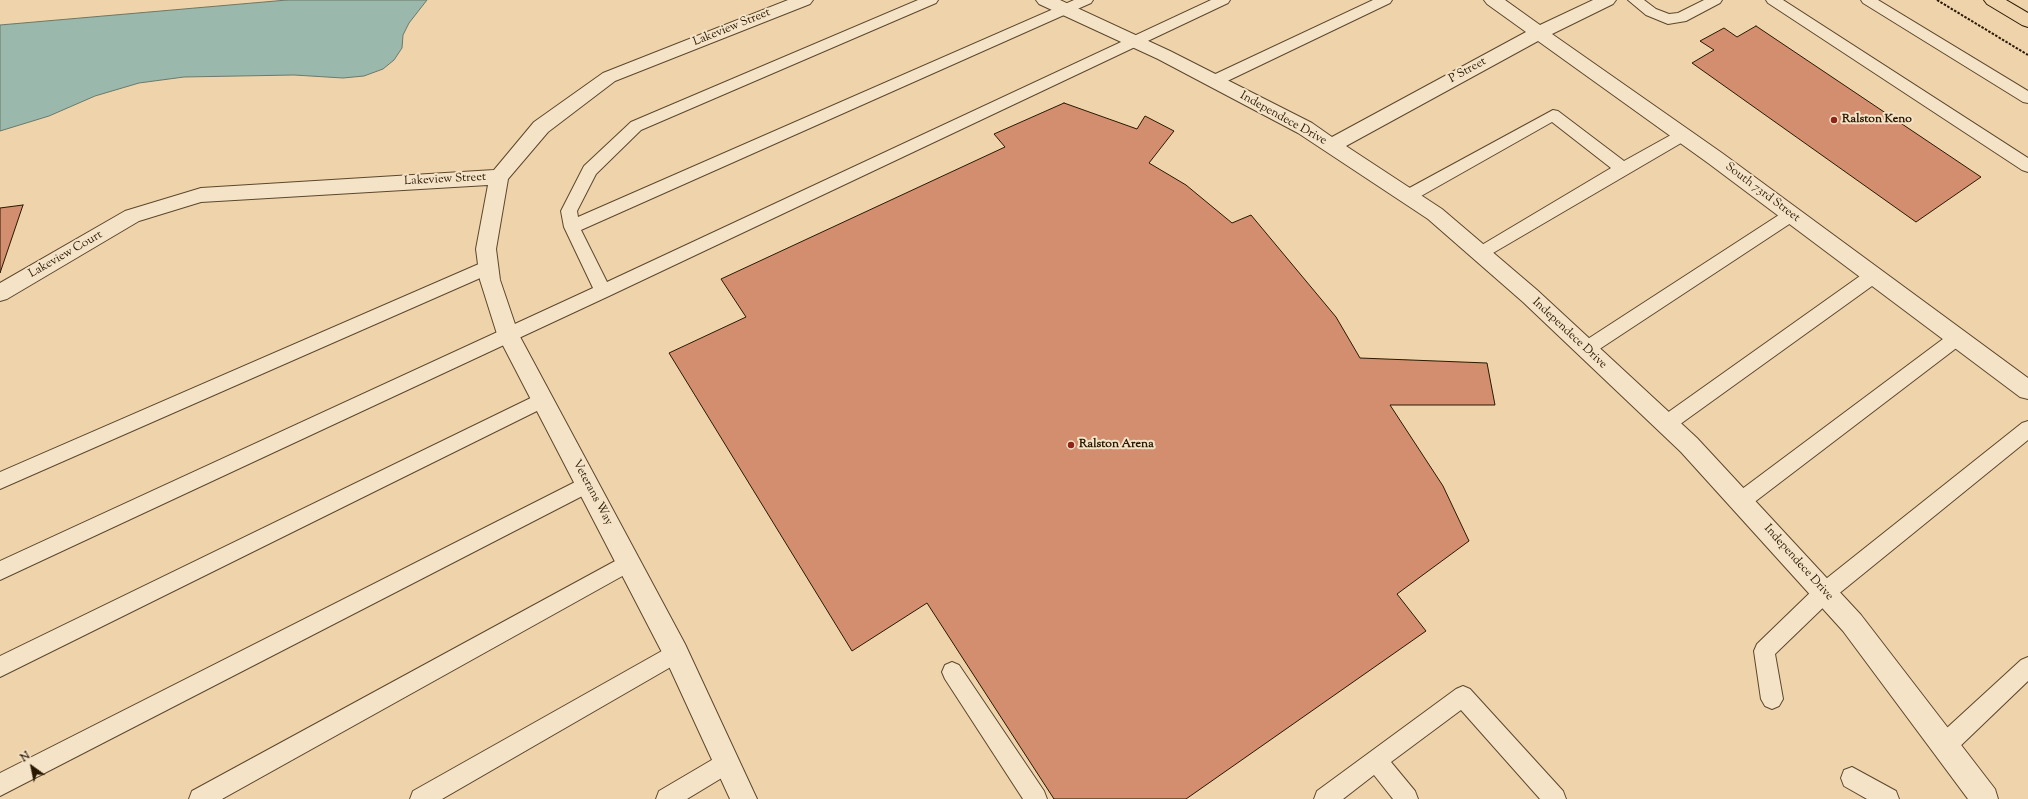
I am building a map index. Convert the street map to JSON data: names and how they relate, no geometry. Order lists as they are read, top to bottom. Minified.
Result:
{"streets":{"street":["Lakeview Street","P Street","Independece Drive","South 73rd Street","Lakeview Court","Veterans Way"]},"crossings":[["Lakeview Street","Lakeview Court"],["Lakeview Street","Veterans Way"],["P Street","Independece Drive"],["P Street","South 73rd Street"]],"places":["Ralston Keno","Ralston Arena"],"north":"top left"}
